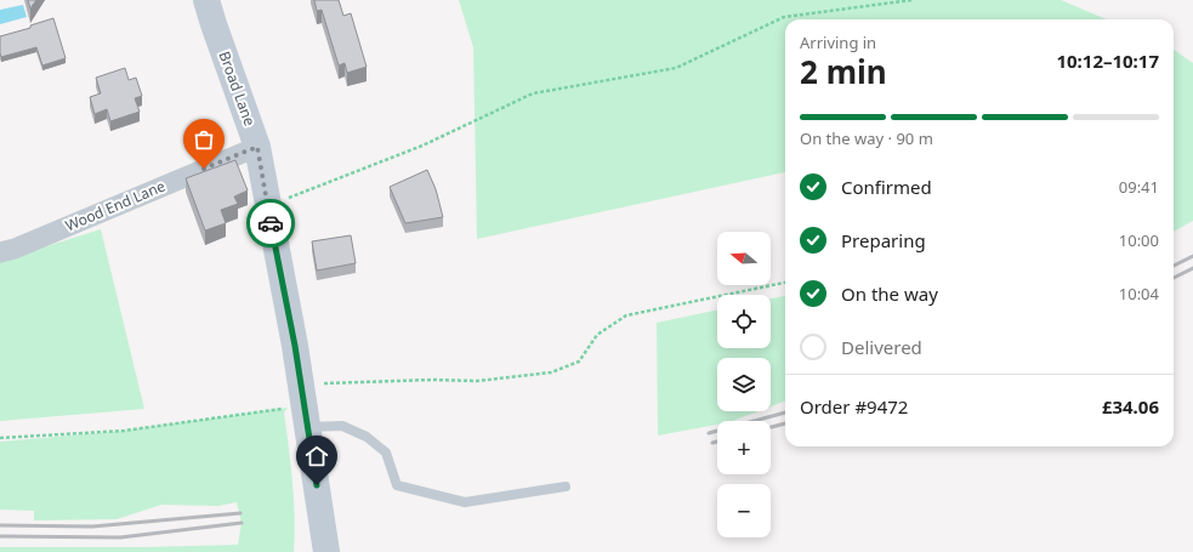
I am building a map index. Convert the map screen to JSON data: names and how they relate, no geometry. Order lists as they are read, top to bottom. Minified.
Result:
{"streets":{"main road":["Broad Lane"],"street":["Wood End Lane"]},"crossings":[["Broad Lane","Wood End Lane"]],"north":"left","page":{"heading":["2 min","Arriving in","10:12–10:17"],"panel":["Order #9472","£34.06"],"bar":"On the way · 90 m","list":[["Confirmed","09:41"],["Preparing","10:00"],["On the way","10:04"],"Delivered"],"map_buttons":["+","−"]}}
